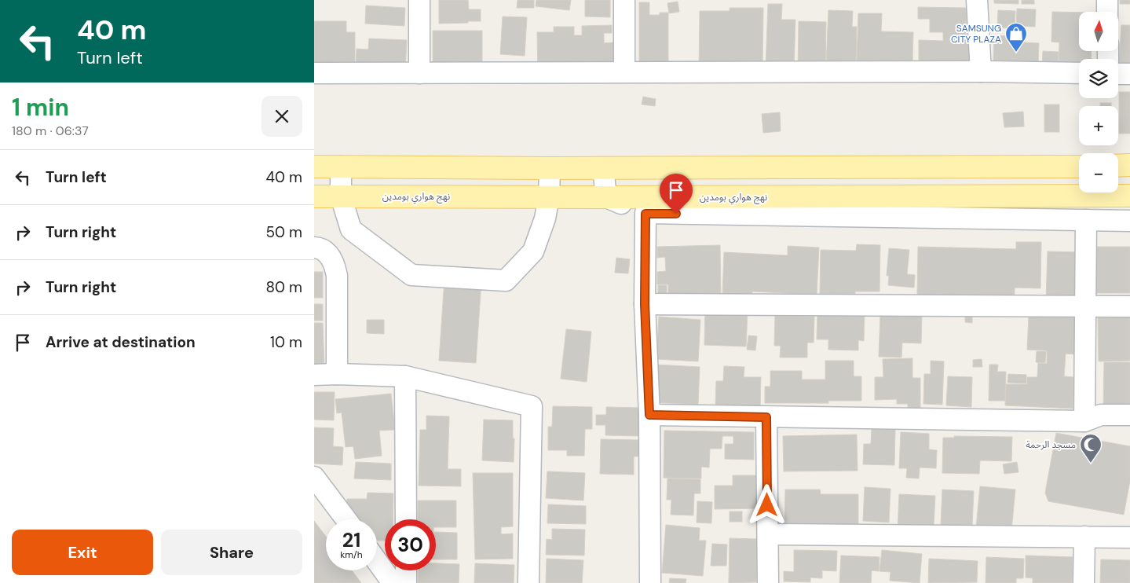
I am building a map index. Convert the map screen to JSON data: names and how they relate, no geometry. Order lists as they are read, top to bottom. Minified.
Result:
{"streets":{"main road":["نهج هواري بومدين"]},"places":{"shop":["SAMSUNG CITY PLAZA"],"mosque":["مسجد الرحمة"]},"north":"top","page":{"turn":["40 m","Turn left"],"map_buttons":["+","−"],"heading":["1 min","180 m · 06:37"],"list":[{"name":"Turn left","value":"40 m"},{"name":"Turn right","value":"50 m"},{"name":"Turn right","value":"80 m"},{"name":"Arrive at destination","value":"10 m"}],"speed":"21 km/h","limit":"30","buttons":["Exit","Share"]}}
